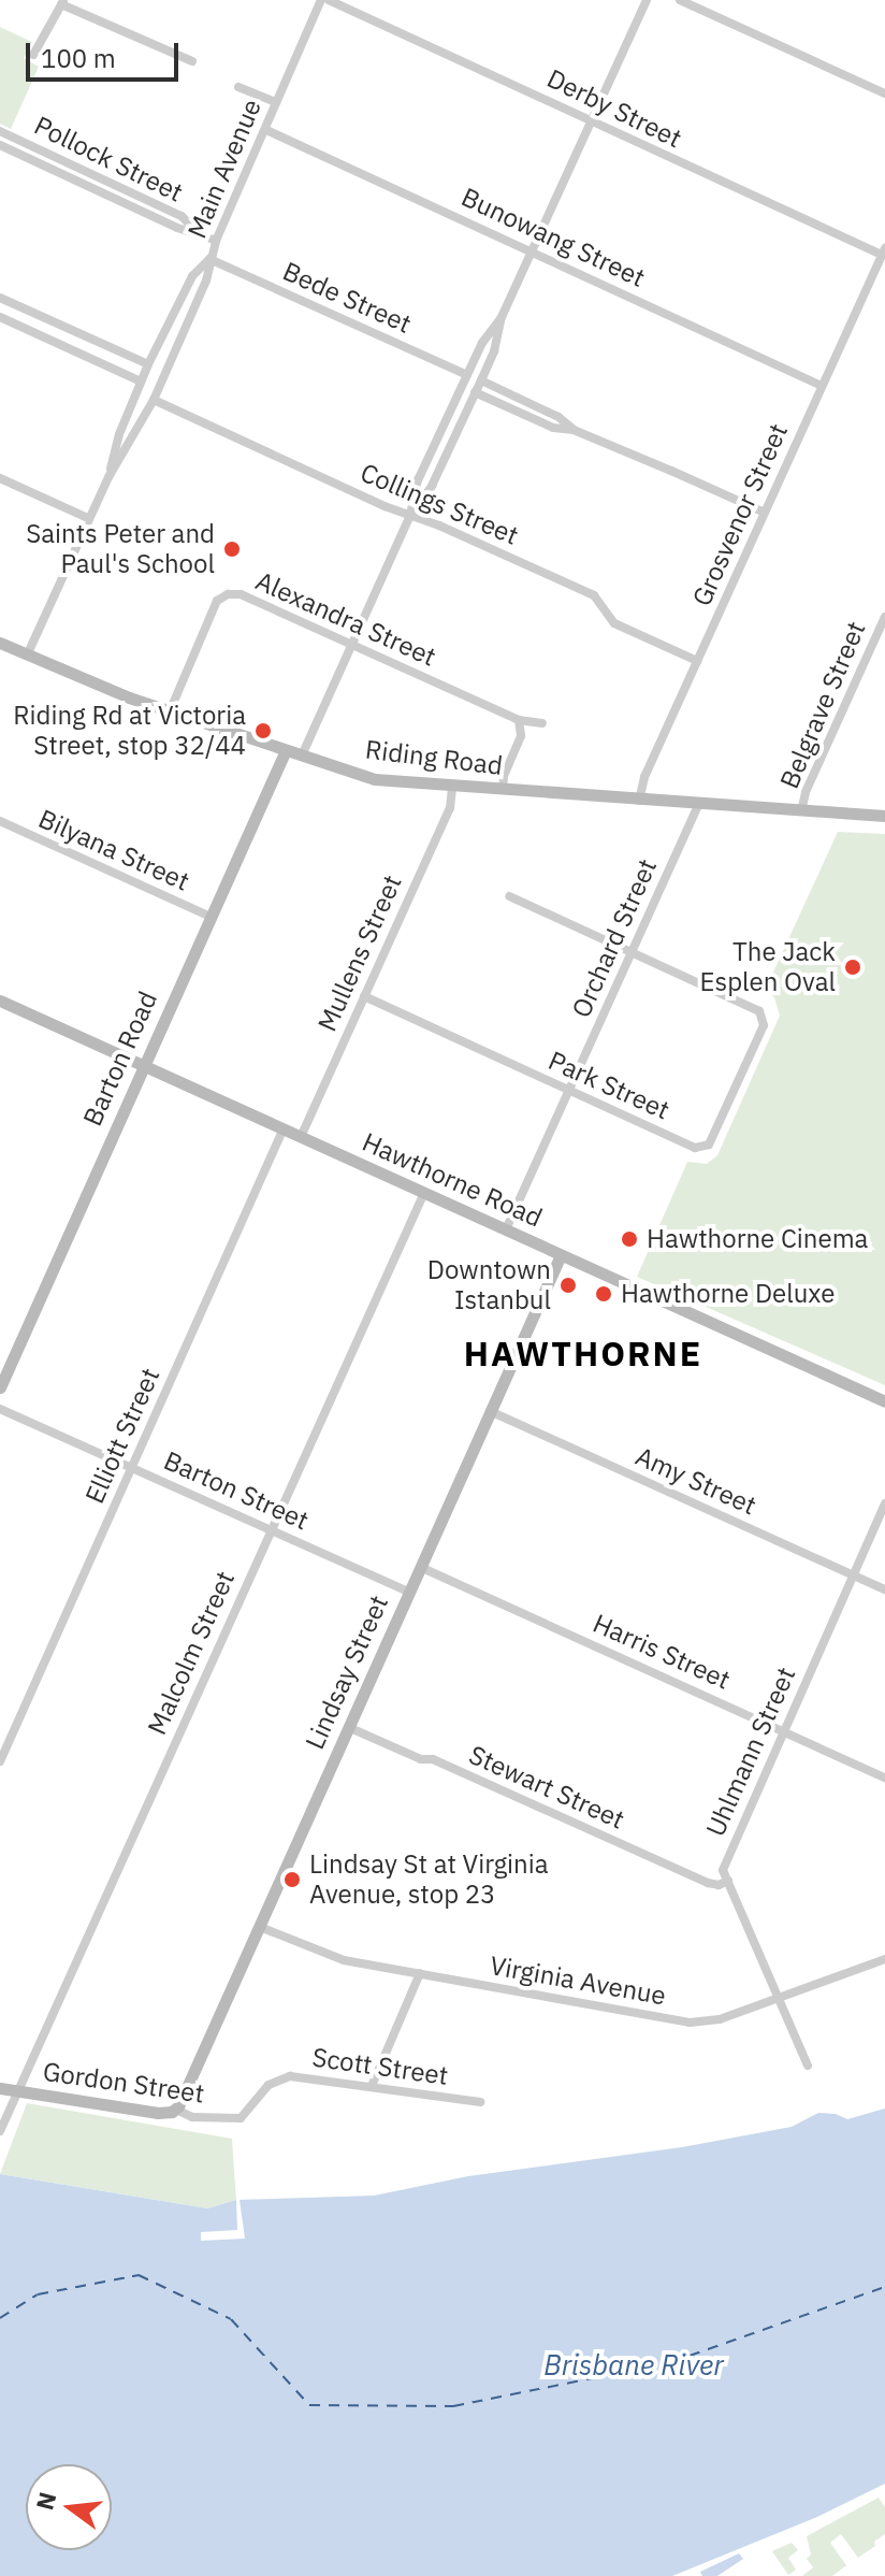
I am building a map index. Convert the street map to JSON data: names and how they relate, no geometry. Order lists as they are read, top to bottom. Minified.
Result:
{"streets":{"street":["Derby Street","Pollock Street","Main Avenue","Bunowang Street","Bede Street","Collings Street","Grosvenor Street","Alexandra Street","Belgrave Street","Riding Road","Bilyana Street","Orchard Street","Mullens Street","Barton Road","Park Street","Hawthorne Road","Elliott Street","Amy Street","Barton Street","Harris Street","Malcolm Street","Lindsay Street","Uhlmann Street","Stewart Street","Virginia Avenue","Scott Street","Gordon Street"]},"crossings":[["Derby Street","Grosvenor Street"],["Pollock Street","Main Avenue"],["Main Avenue","Bunowang Street"],["Main Avenue","Bede Street"],["Main Avenue","Collings Street"],["Main Avenue","Riding Road"],["Bunowang Street","Grosvenor Street"],["Collings Street","Grosvenor Street"],["Grosvenor Street","Riding Road"],["Alexandra Street","Riding Road"],["Belgrave Street","Riding Road"],["Riding Road","Orchard Street"],["Riding Road","Mullens Street"],["Riding Road","Barton Road"],["Bilyana Street","Barton Road"],["Orchard Street","Park Street"],["Orchard Street","Hawthorne Road"],["Mullens Street","Park Street"],["Mullens Street","Hawthorne Road"],["Barton Road","Hawthorne Road"],["Hawthorne Road","Elliott Street"],["Hawthorne Road","Malcolm Street"],["Hawthorne Road","Lindsay Street"],["Elliott Street","Barton Street"],["Amy Street","Lindsay Street"],["Amy Street","Uhlmann Street"],["Barton Street","Malcolm Street"],["Barton Street","Lindsay Street"],["Harris Street","Lindsay Street"],["Harris Street","Uhlmann Street"],["Malcolm Street","Gordon Street"],["Lindsay Street","Stewart Street"],["Lindsay Street","Virginia Avenue"],["Lindsay Street","Gordon Street"],["Uhlmann Street","Stewart Street"],["Scott Street","Gordon Street"]],"districts":["HAWTHORNE"],"water":["Brisbane River"],"places":["Saints Peter and Paul's School","Riding Rd at Victoria Street, stop 32/44","The Jack Esplen Oval","Hawthorne Cinema","Downtown Istanbul","Hawthorne Deluxe","Lindsay St at Virginia Avenue, stop 23"],"scale_bar":"100 m","north":"left"}
